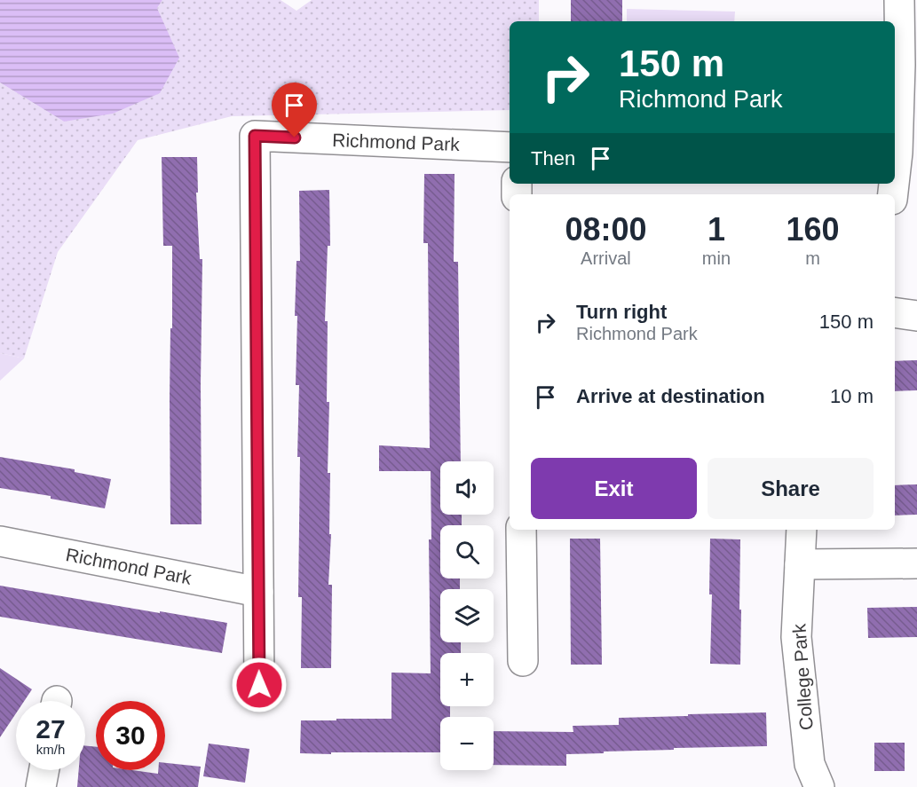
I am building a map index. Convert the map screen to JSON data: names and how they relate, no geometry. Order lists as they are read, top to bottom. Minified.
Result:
{"streets":{"street":["Richmond Park","College Park"]},"page":{"turn":["150 m","Richmond Park"],"then":"Then","eta":["08:00","Arrival","1","min","160","m"],"list":[{"name":"Turn right","note":"Richmond Park","value":"150 m"},{"name":"Arrive at destination","value":"10 m"}],"buttons":["Exit","Share"],"map_buttons":["+","−"],"speed":"27 km/h","limit":"30"}}
